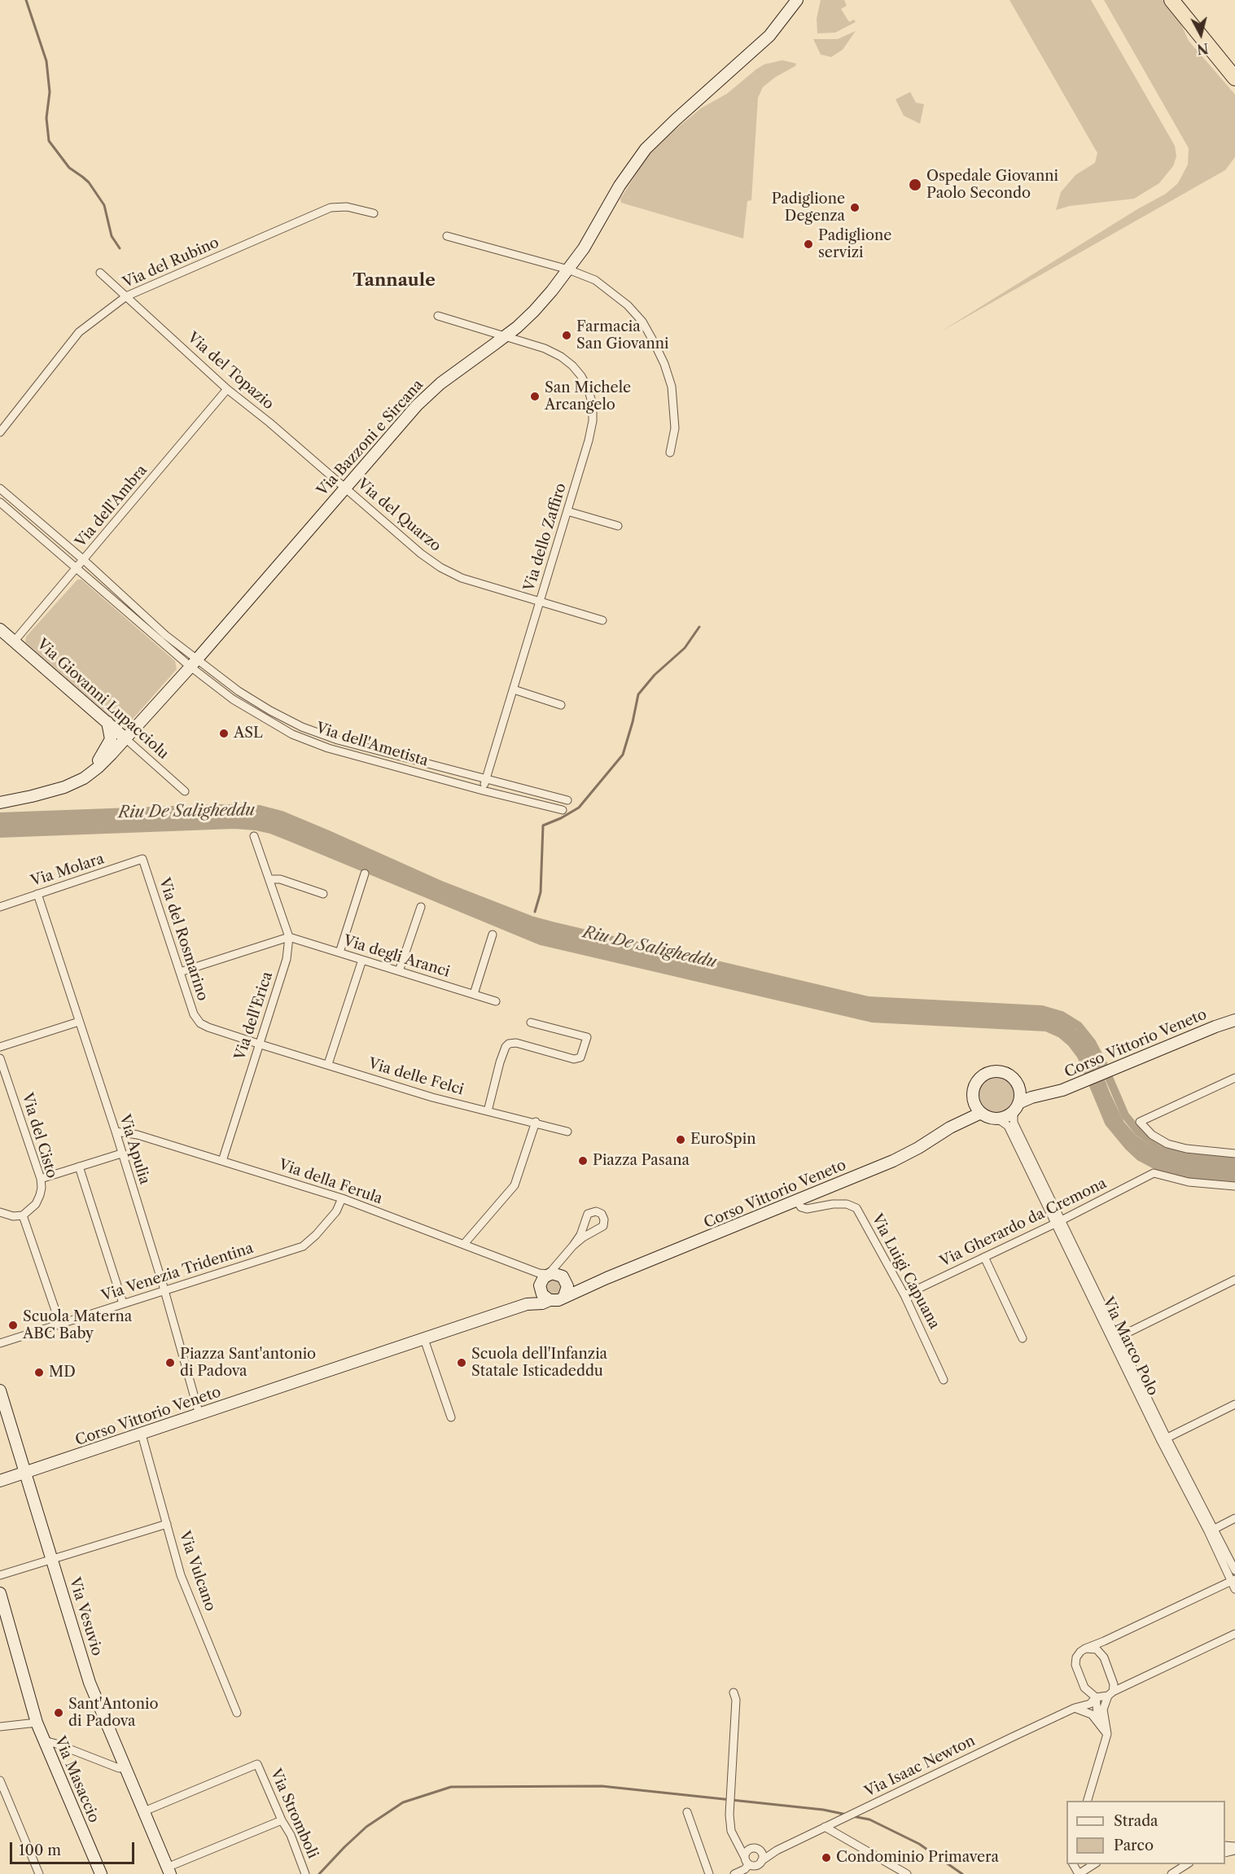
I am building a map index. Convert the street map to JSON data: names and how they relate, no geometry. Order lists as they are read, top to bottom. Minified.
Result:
{"streets":{"street":["Via del Rubino","Via del Topazio","Via Bazzoni e Sircana","Via dell'Ambra","Via del Quarzo","Via dello Zaffiro","Via Giovanni Lupacciolu","Via dell'Ametista","Via Molara","Via del Rosmarino","Via degli Aranci","Via dell'Erica","Corso Vittorio Veneto","Via delle Felci","Via del Cisto","Via Apulia","Via della Ferula","Via Gherardo da Cremona","Via Luigi Capuana","Via Venezia Tridentina","Via Marco Polo","Via Vulcano","Via Vesuvio","Via Isaac Newton","Via Masaccio","Via Stromboli"]},"crossings":[["Via del Rubino","Via del Topazio"],["Via del Topazio","Via Bazzoni e Sircana"],["Via del Topazio","Via dell'Ambra"],["Via del Topazio","Via del Quarzo"],["Via Bazzoni e Sircana","Via del Quarzo"],["Via Bazzoni e Sircana","Via dello Zaffiro"],["Via Bazzoni e Sircana","Via Giovanni Lupacciolu"],["Via Bazzoni e Sircana","Via dell'Ametista"],["Via dell'Ambra","Via Giovanni Lupacciolu"],["Via del Quarzo","Via dello Zaffiro"],["Via dello Zaffiro","Via dell'Ametista"],["Via Molara","Via del Rosmarino"],["Via Molara","Via Apulia"],["Via del Rosmarino","Via dell'Erica"],["Via del Rosmarino","Via delle Felci"],["Via degli Aranci","Via dell'Erica"],["Via dell'Erica","Via delle Felci"],["Via dell'Erica","Via della Ferula"],["Corso Vittorio Veneto","Via Apulia"],["Corso Vittorio Veneto","Via della Ferula"],["Corso Vittorio Veneto","Via Luigi Capuana"],["Corso Vittorio Veneto","Via Marco Polo"],["Corso Vittorio Veneto","Via Vulcano"],["Corso Vittorio Veneto","Via Vesuvio"],["Via Apulia","Via della Ferula"],["Via Apulia","Via Venezia Tridentina"],["Via della Ferula","Via Venezia Tridentina"],["Via Gherardo da Cremona","Via Luigi Capuana"],["Via Gherardo da Cremona","Via Marco Polo"],["Via Vesuvio","Via Stromboli"]],"districts":["Tannaule"],"water":["Riu De Saligheddu"],"places":["Ospedale Giovanni Paolo Secondo","Padiglione Degenza","Padiglione servizi","Farmacia San Giovanni","San Michele Arcangelo","ASL","EuroSpin","Piazza Pasana","Scuola Materna ABC Baby","Piazza Sant'antonio di Padova","Scuola dell'Infanzia Statale Isticadeddu","MD","Sant'Antonio di Padova","Condominio Primavera"],"legend":["Strada","Parco"],"scale_bar":"100 m","north":"bottom"}
